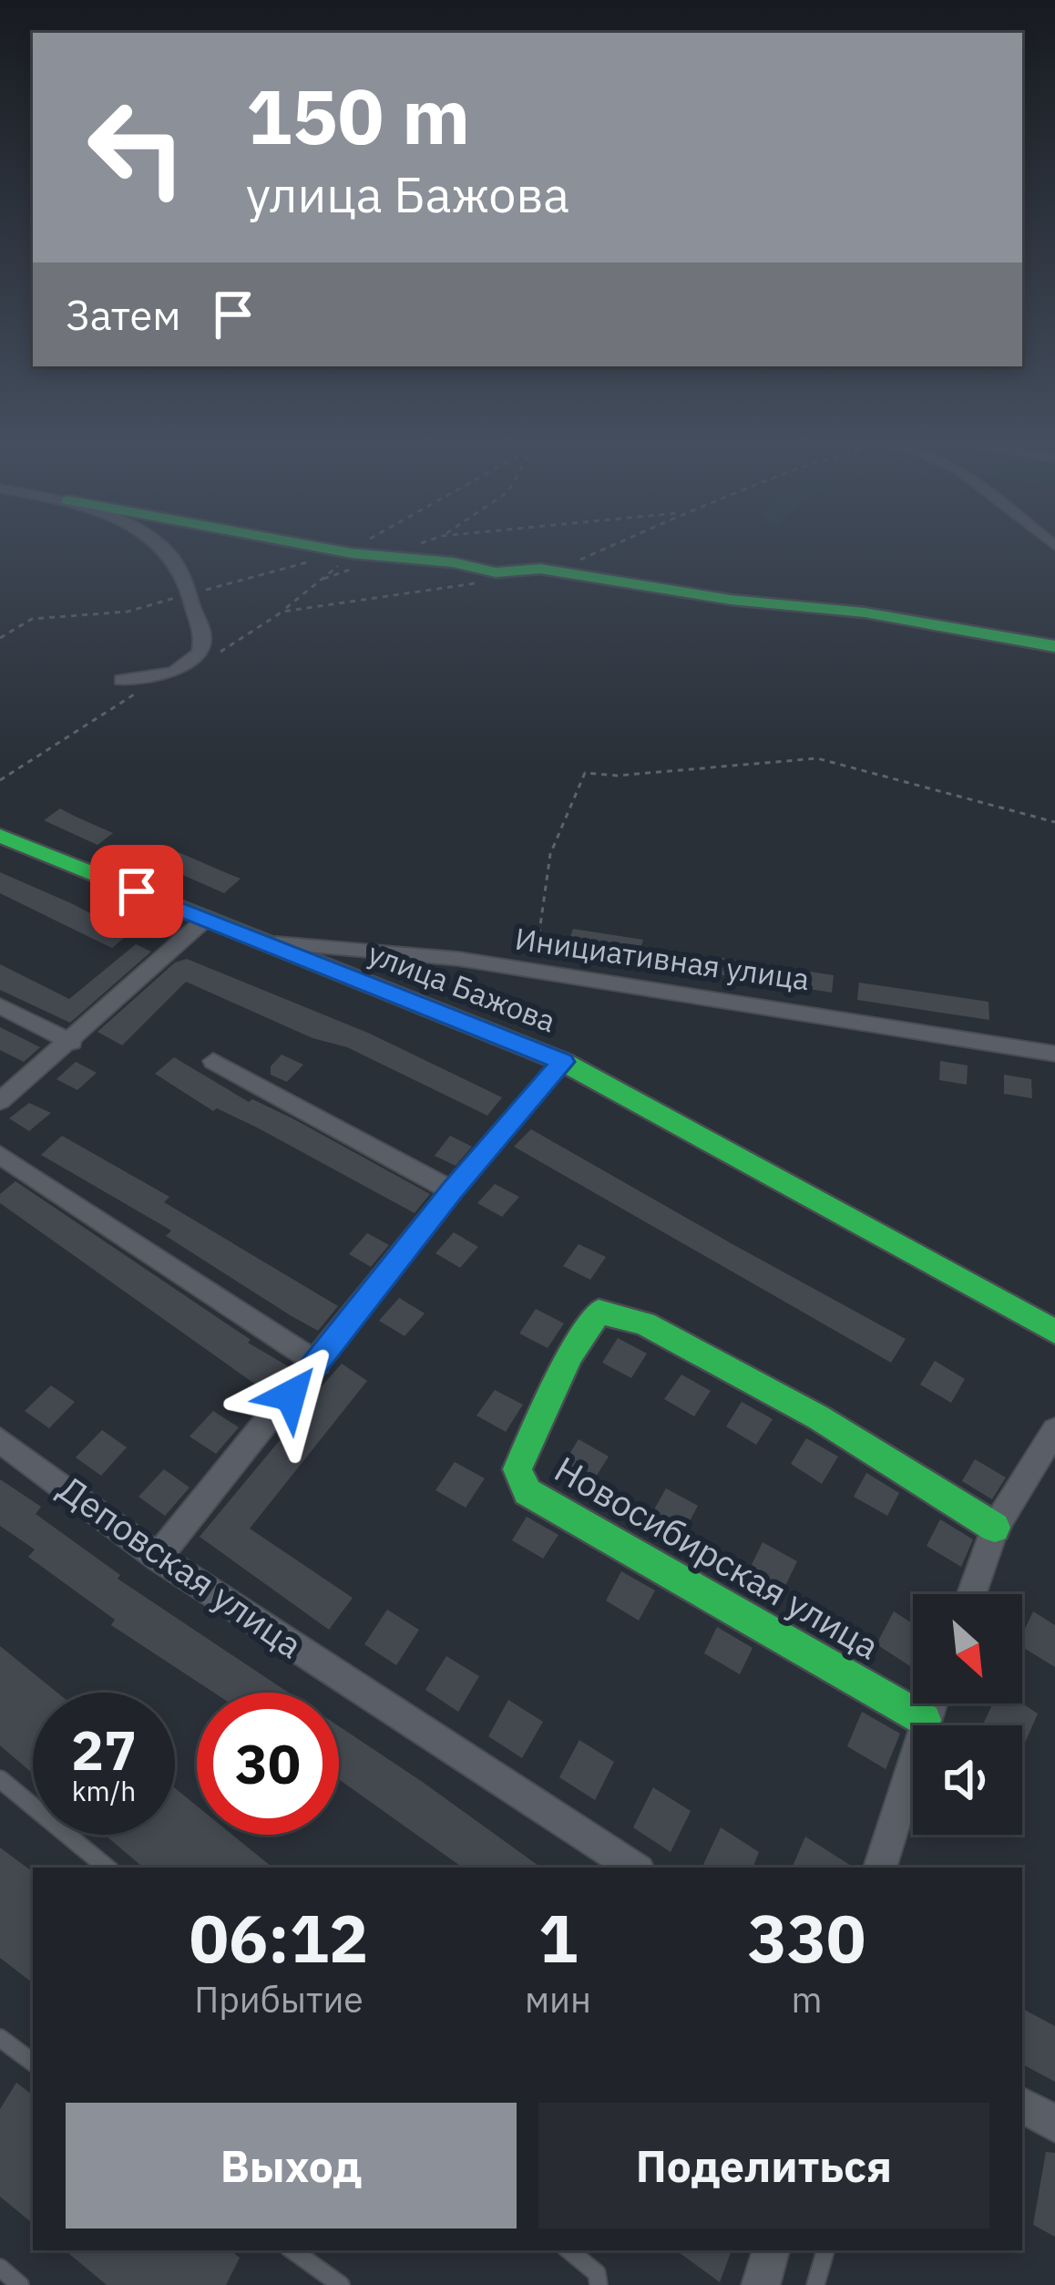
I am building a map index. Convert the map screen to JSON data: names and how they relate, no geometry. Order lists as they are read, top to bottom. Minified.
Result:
{"streets":{"main road":["улица Бажова","Новосибирская улица"],"street":["Инициативная улица","Деповская улица"]},"crossings":[["Инициативная улица","улица Бажова"]],"north":"bottom right","page":{"turn":["150 m","улица Бажова"],"then":"Затем","speed":"27 km/h","limit":"30","eta":["06:12","Прибытие","1","мин","330","m"],"buttons":["Выход","Поделиться"]}}
